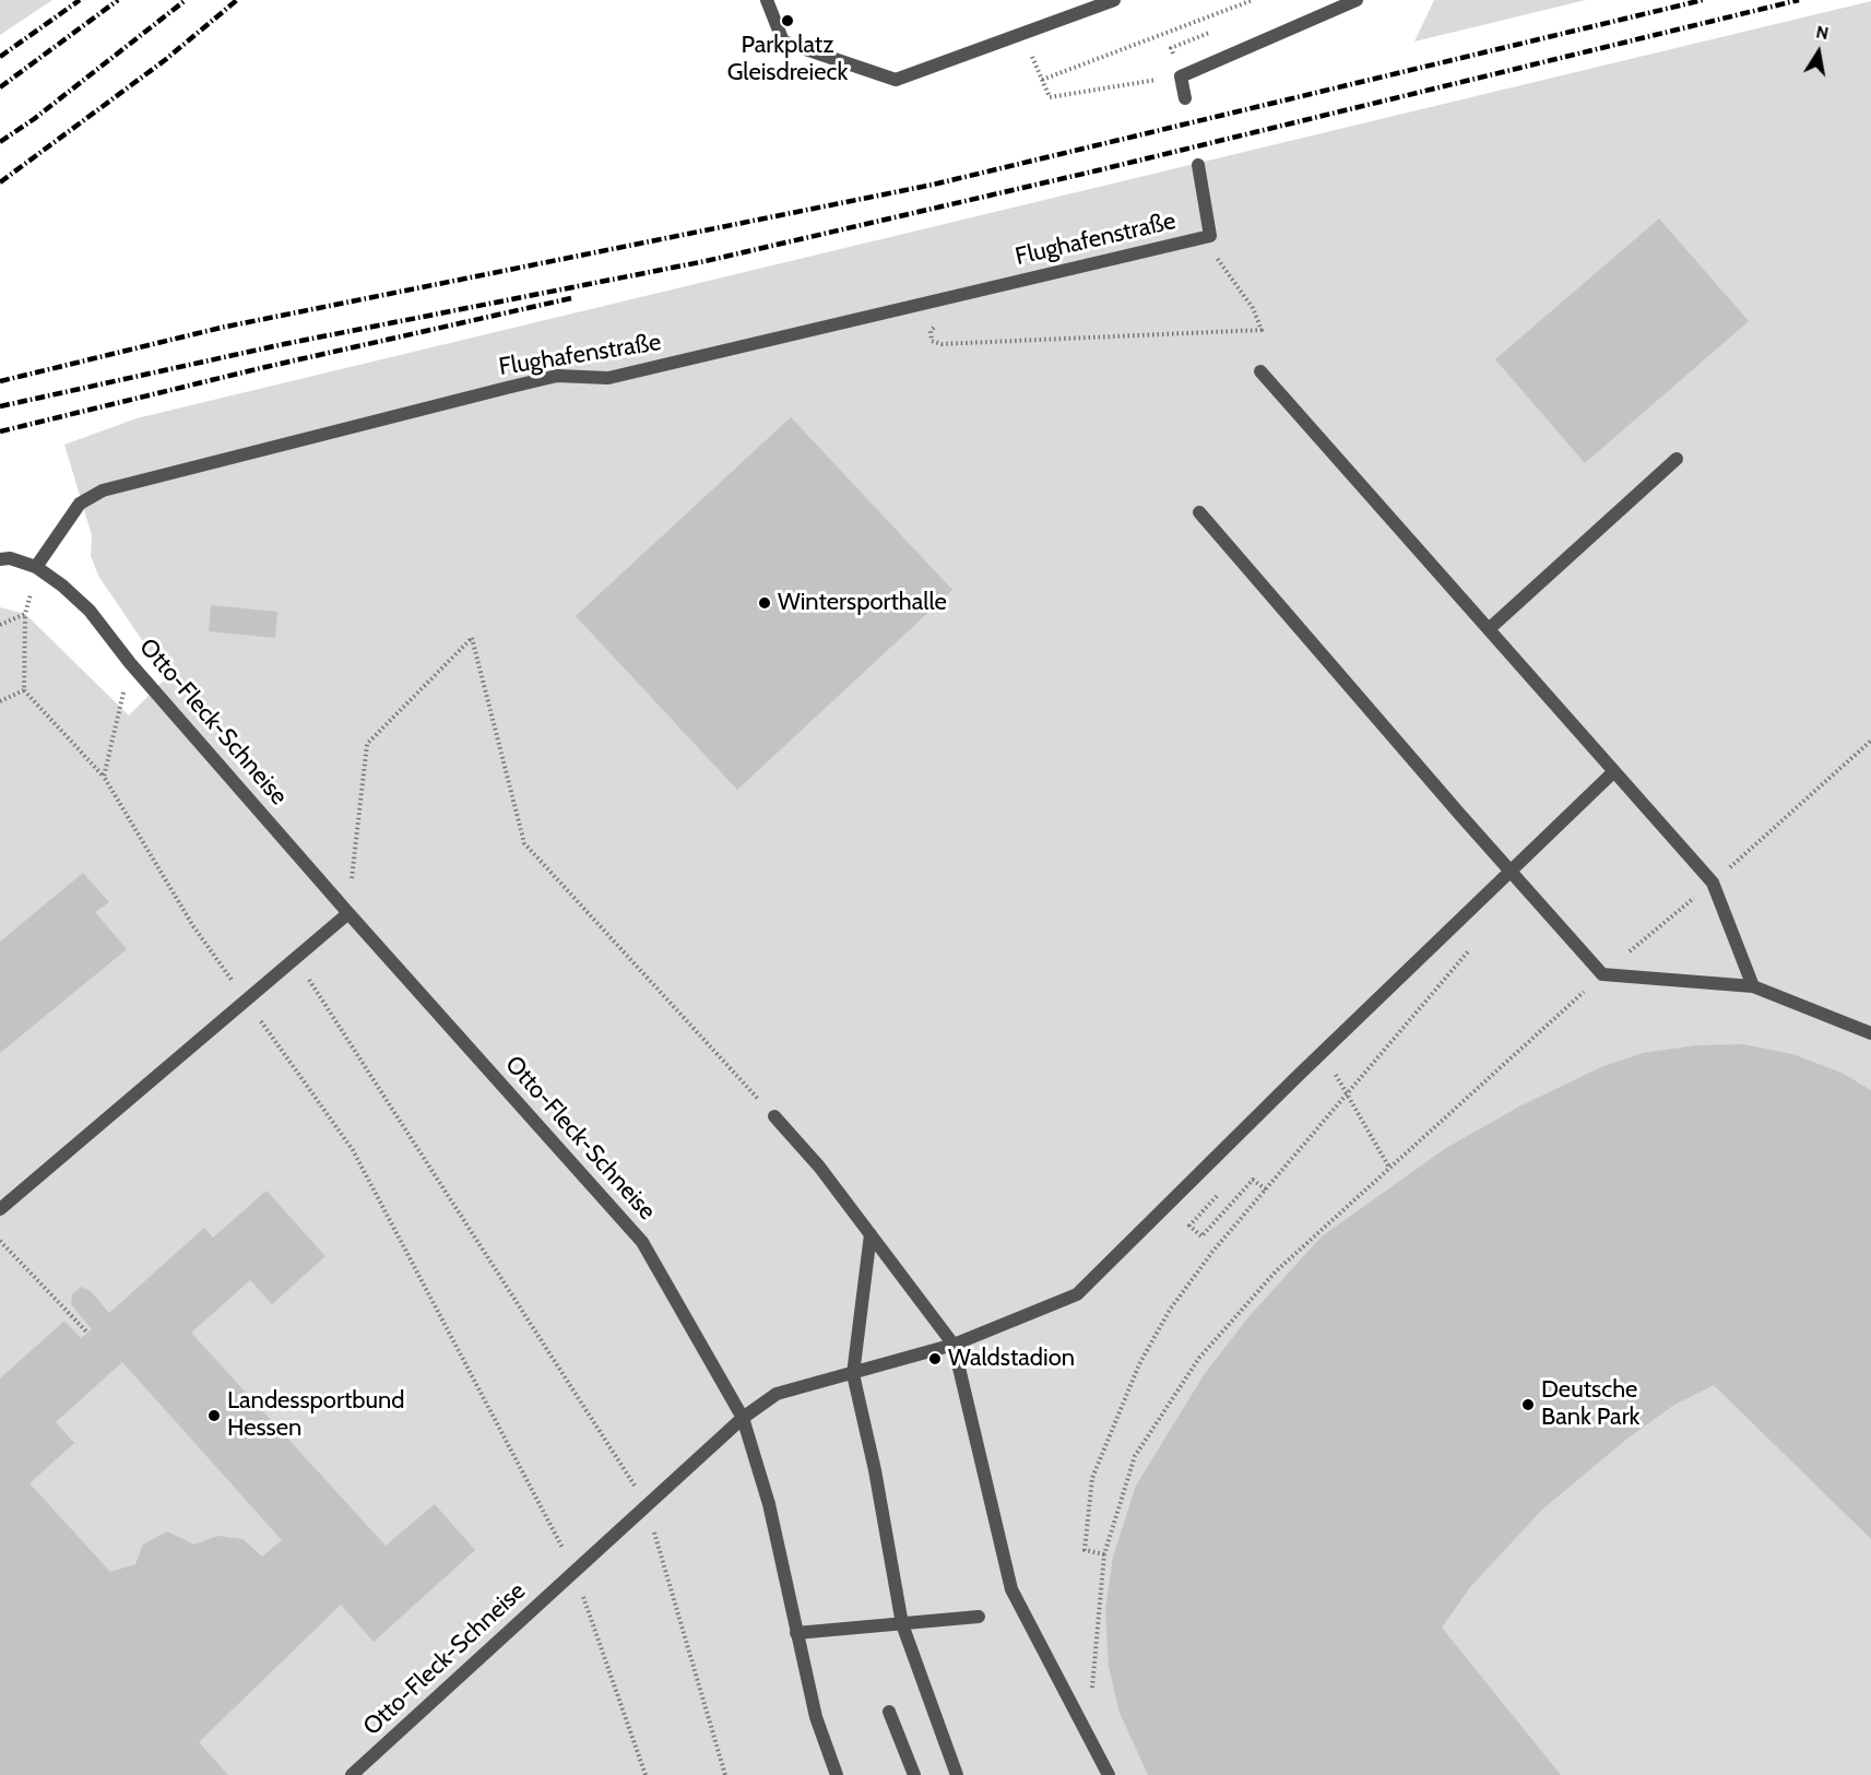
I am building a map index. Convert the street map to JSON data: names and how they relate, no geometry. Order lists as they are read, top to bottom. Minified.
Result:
{"streets":{"street":["Flughafenstraße","Otto-Fleck-Schneise"]},"crossings":[["Flughafenstraße","Otto-Fleck-Schneise"]],"places":["Parkplatz Gleisdreieck","Wintersporthalle","Waldstadion","Deutsche Bank Park","Landessportbund Hessen"],"north":"top"}
